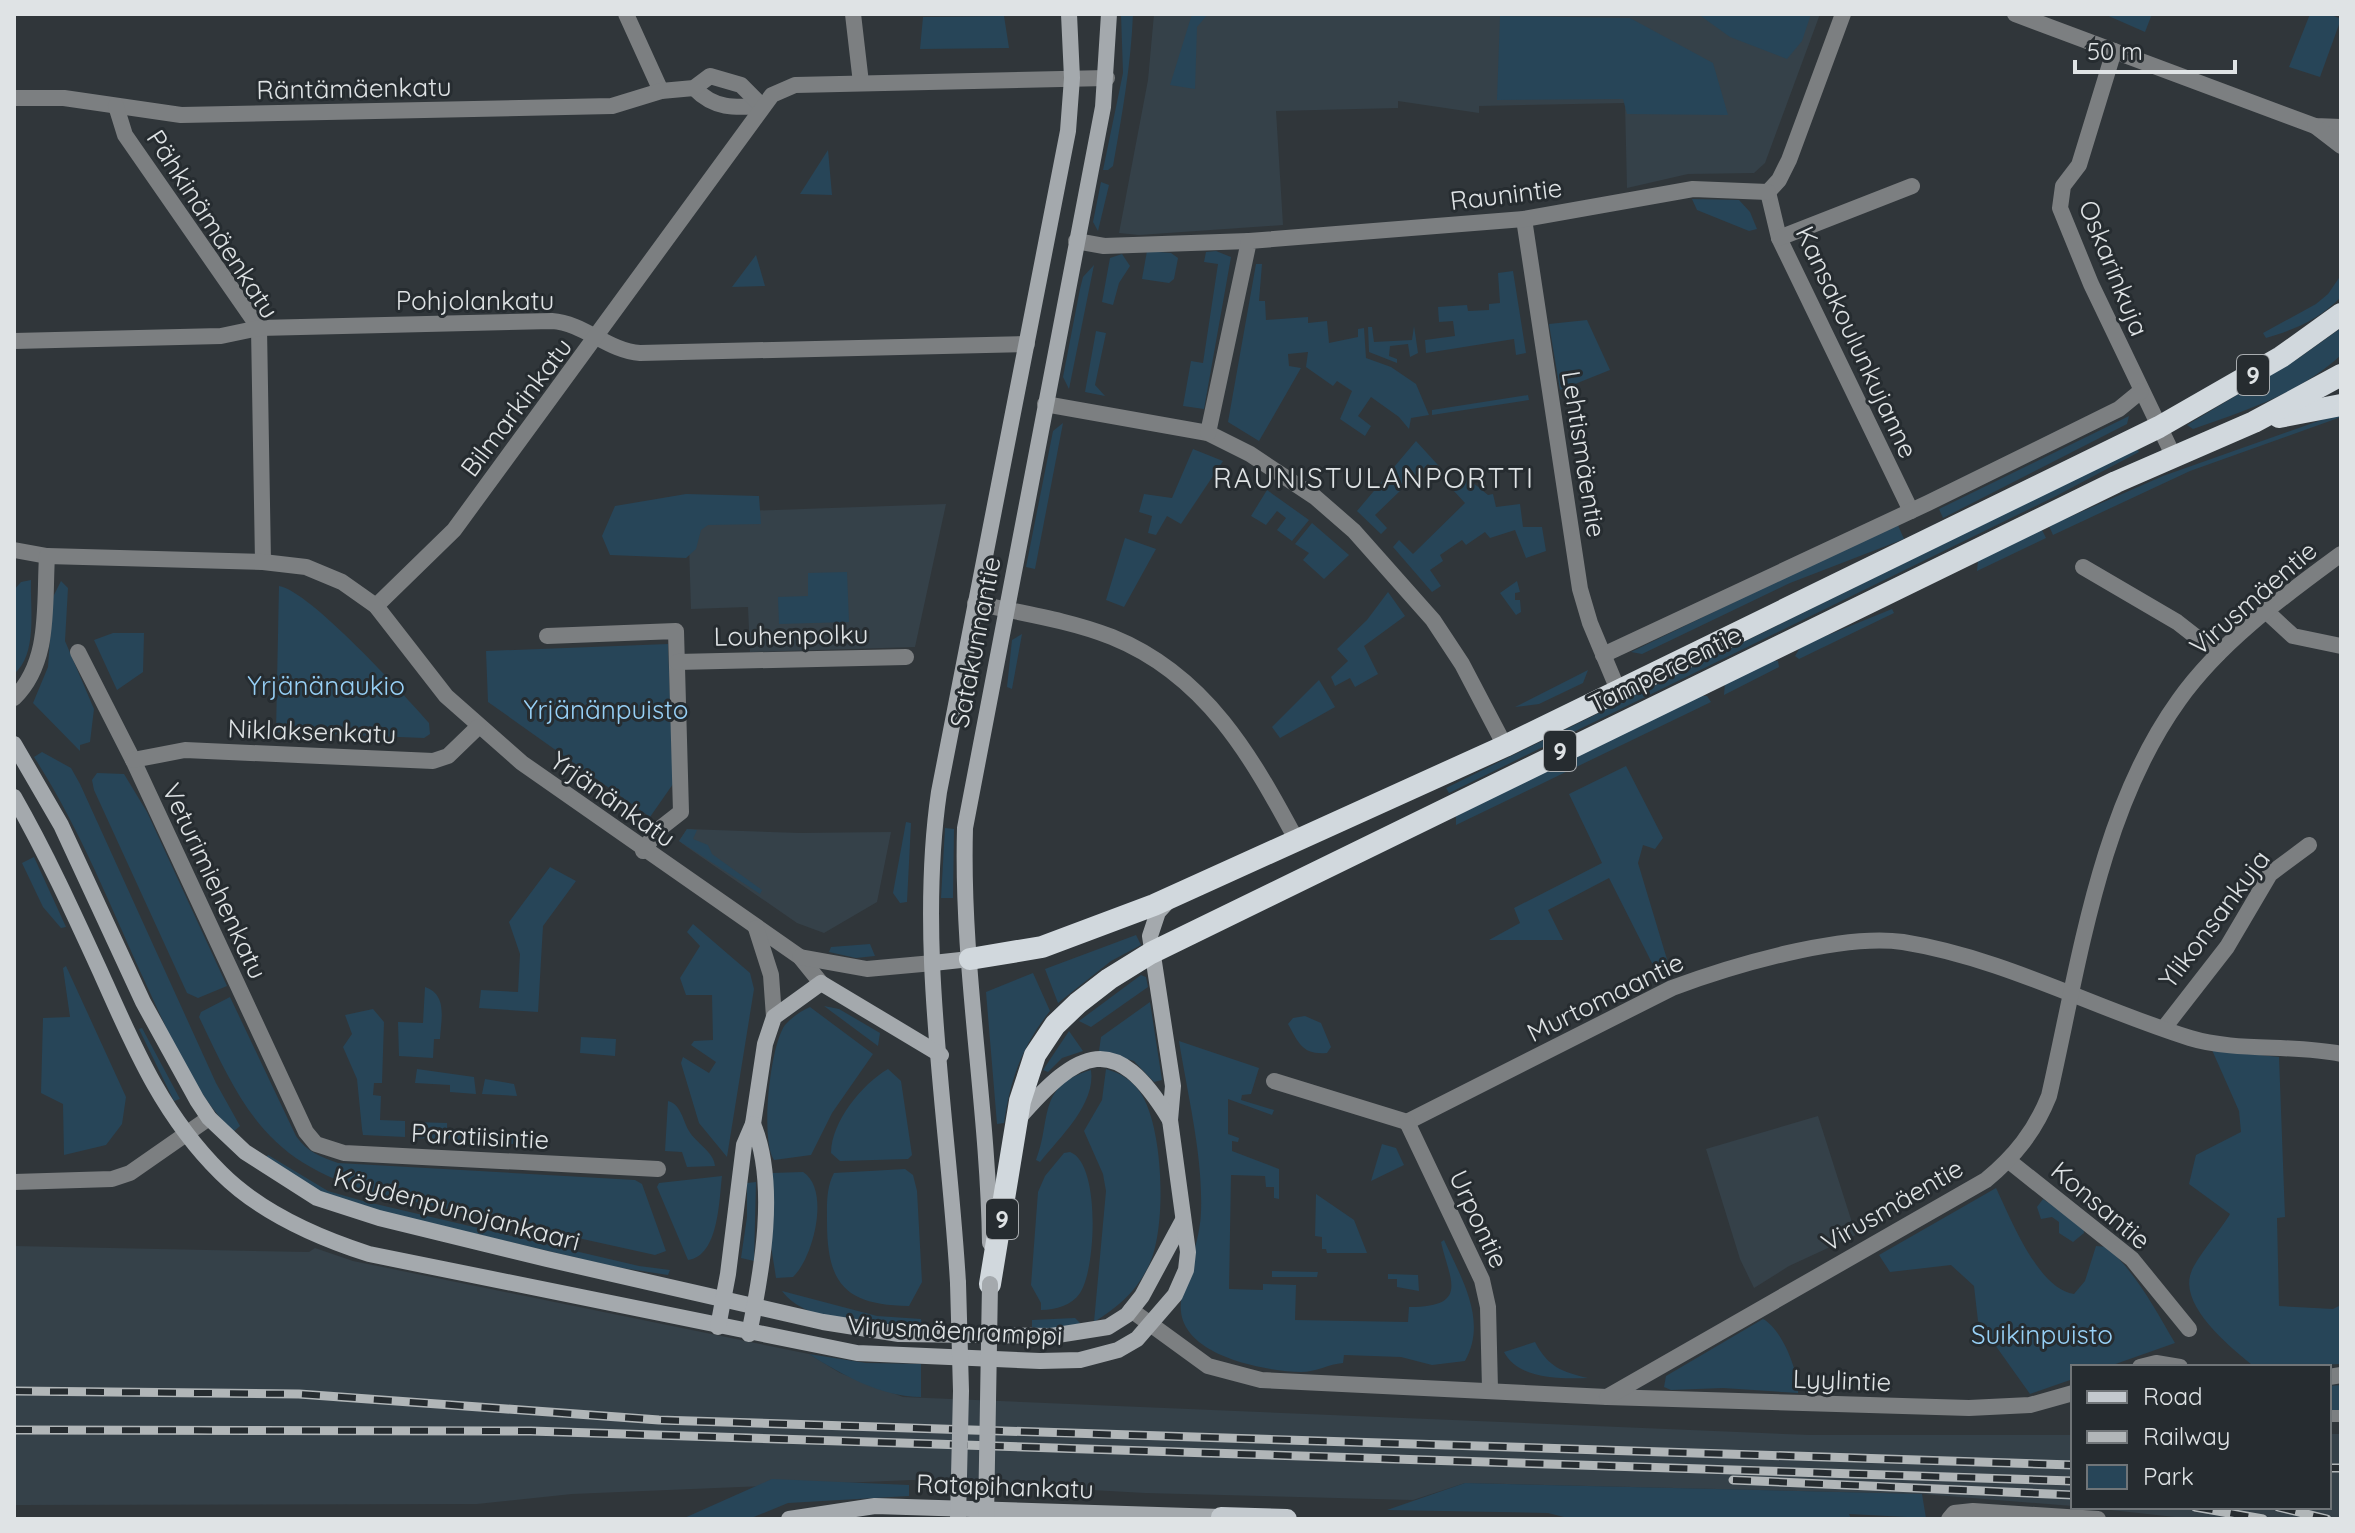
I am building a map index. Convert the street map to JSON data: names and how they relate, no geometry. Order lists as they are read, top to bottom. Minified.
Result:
{"streets":{"highway":["9","Tampereentie"],"main road":["Satakunnantie","Yrjänänkatu","Köydenpunojankaari","Virusmäenramppi","Ratapihankatu"],"street":["Räntämäenkatu","Raunintie","Pähkinämäenkatu","Oskarinkuja","Pohjolankatu","Kansakoulunkujanne","Bilmarkinkatu","Lehtismäentie","Virusmäentie","Louhenpolku","Niklaksenkatu","Veturimiehenkatu","Ylikonsankuja","Murtomaantie","Paratiisintie","Konsantie","Urpontie","Lyylintie"]},"crossings":[["Räntämäenkatu","Pähkinämäenkatu"],["Räntämäenkatu","Bilmarkinkatu"],["Raunintie","Kansakoulunkujanne"],["Raunintie","Lehtismäentie"],["Raunintie","Satakunnantie"],["Pähkinämäenkatu","Pohjolankatu"],["Pähkinämäenkatu","Yrjänänkatu"],["Oskarinkuja","Tampereentie"],["Pohjolankatu","Bilmarkinkatu"],["Pohjolankatu","Satakunnantie"],["Kansakoulunkujanne","Tampereentie"],["9","Satakunnantie"],["9","Tampereentie"],["9","Yrjänänkatu"],["Bilmarkinkatu","Yrjänänkatu"],["Lehtismäentie","Tampereentie"],["Virusmäentie","Murtomaantie"],["Virusmäentie","Konsantie"],["Virusmäentie","Lyylintie"],["Satakunnantie","Tampereentie"],["Satakunnantie","Yrjänänkatu"],["Tampereentie","Virusmäenramppi"],["Niklaksenkatu","Yrjänänkatu"],["Niklaksenkatu","Veturimiehenkatu"],["Veturimiehenkatu","Paratiisintie"],["Ylikonsankuja","Murtomaantie"],["Murtomaantie","Urpontie"],["Köydenpunojankaari","Virusmäenramppi"]],"districts":["RAUNISTULANPORTTI"],"parks":["Yrjänänaukio","Yrjänänpuisto","Suikinpuisto"],"legend":["Road","Railway","Park"],"scale_bar":"50 m"}
